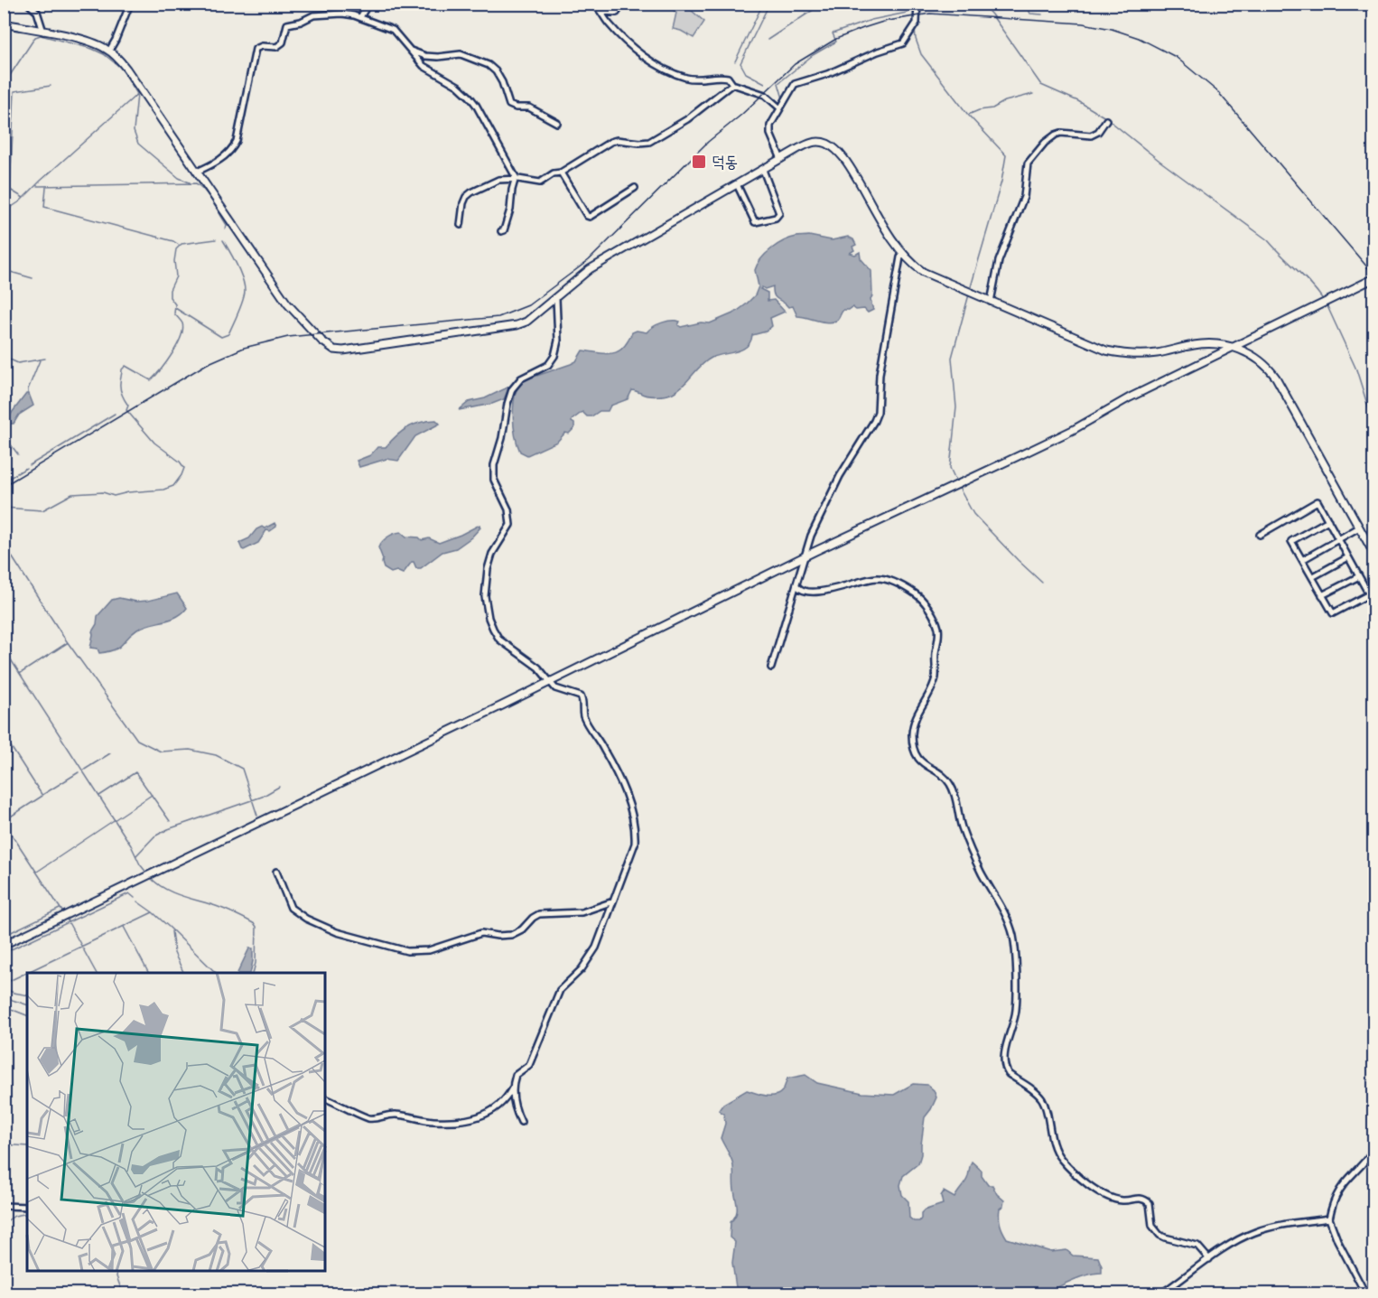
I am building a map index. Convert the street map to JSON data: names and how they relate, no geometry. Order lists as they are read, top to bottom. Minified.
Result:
{"places":{"transit":["덕동"]}}
